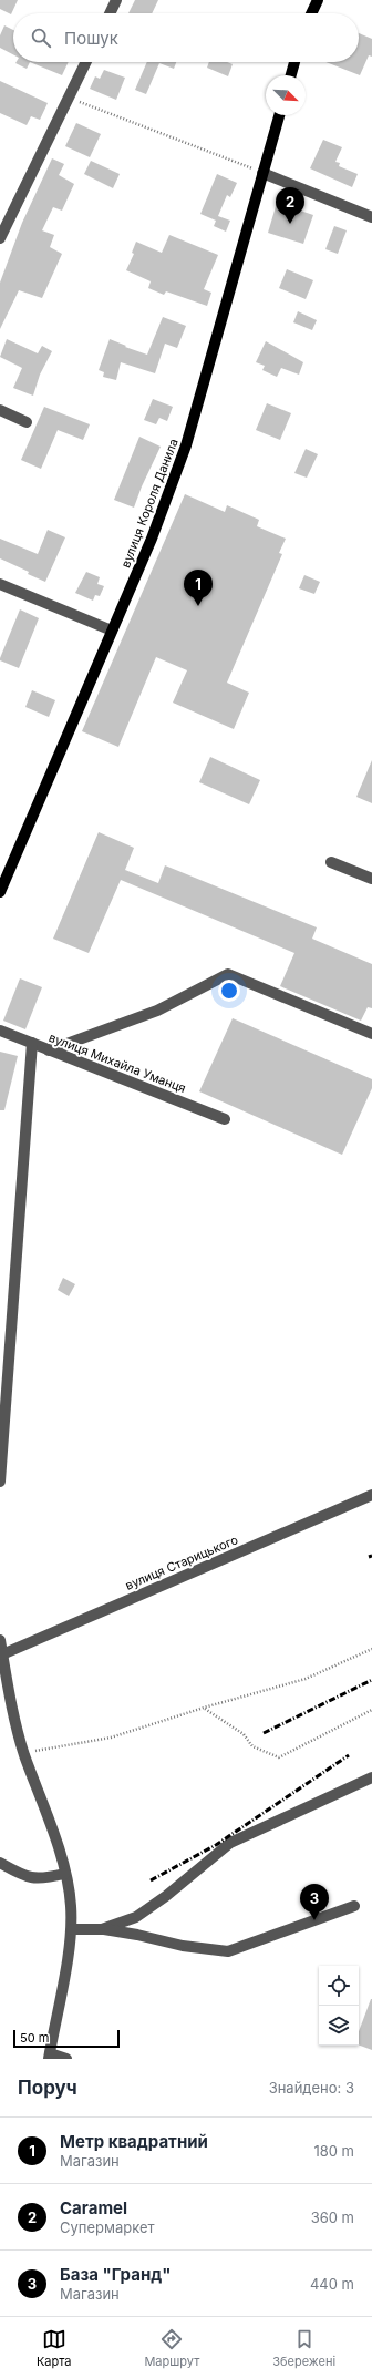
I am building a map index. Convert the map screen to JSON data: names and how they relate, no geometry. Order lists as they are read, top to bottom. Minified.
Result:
{"streets":{"main road":["вулиця Короля Данила"],"street":["вулиця Михайла Уманця","вулиця Старицького"]},"scale_bar":"50 m","north":"bottom right","page":{"search":"Пошук","pins":["2","1","3"],"scale":"50 m","heading":["Поруч","Знайдено: 3"],"list":[{"mark":"1","name":"Метр квадратний","note":"Магазин","value":"180 m"},{"mark":"2","name":"Caramel","note":"Супермаркет","value":"360 m"},{"mark":"3","name":"База \"Гранд\"","note":"Магазин","value":"440 m"}],"nav":["Карта","Маршрут","Збережені"]}}
